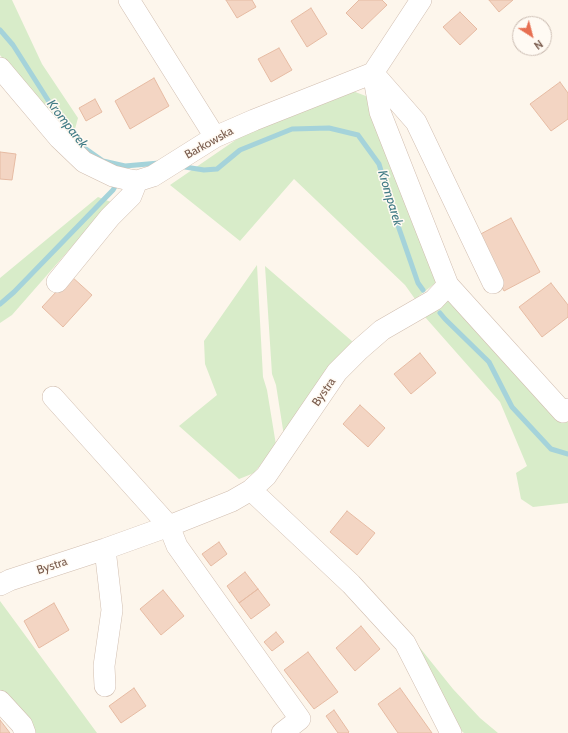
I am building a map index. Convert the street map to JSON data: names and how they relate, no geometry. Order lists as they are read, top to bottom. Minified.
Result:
{"streets":{"street":["Barkowska","Bystra"]},"water":["Kromparek"],"north":"bottom right"}
